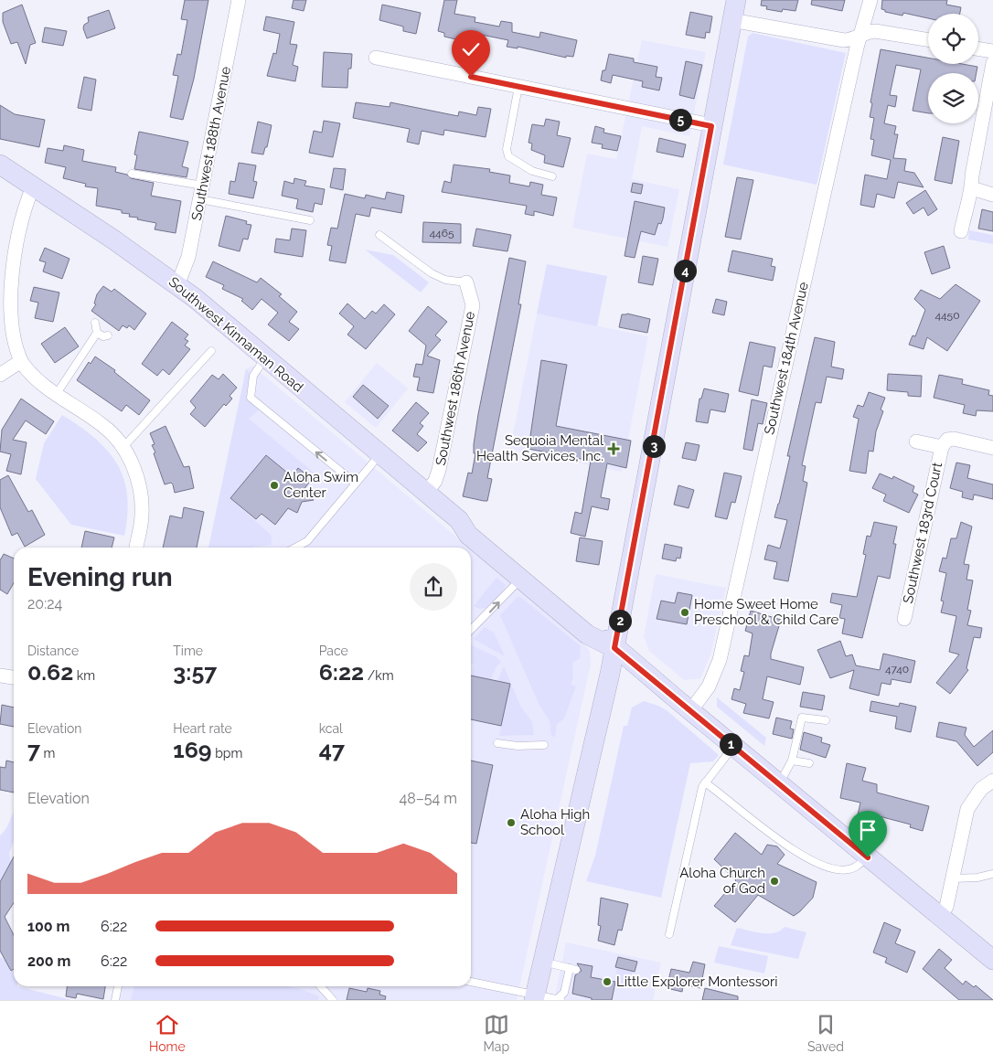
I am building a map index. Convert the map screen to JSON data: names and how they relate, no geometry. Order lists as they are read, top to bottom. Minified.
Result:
{"streets":{"main road":["Southwest Kinnaman Road"],"street":["Southwest 188th Avenue","Southwest 184th Avenue","Southwest 186th Avenue","Southwest 183rd Court"]},"crossings":[["Southwest 188th Avenue","Southwest Kinnaman Road"],["Southwest Kinnaman Road","Southwest 184th Avenue"],["Southwest Kinnaman Road","Southwest 186th Avenue"]],"places":{"health":["Sequoia Mental Health Services, Inc."],"other":["Aloha Swim Center","Home Sweet Home Preschool & Child Care","Aloha High School","Aloha Church of God","Little Explorer Montessori"]},"house_numbers":["4465","4450","4740"],"page":{"pins":["5","4","3","2","1"],"heading":["Evening run","20:24"],"stats":[["Distance","0.62 km"],["Time","3:57"],["Pace","6:22 /km"],["Elevation","7 m"],["Heart rate","169 bpm"],["kcal","47"]],"chart":["Elevation","48–54 m"],"list":[{"name":"100 m","note":"6:22"},{"name":"200 m","note":"6:22"}],"tabs":["Home","Map","Saved"]}}
